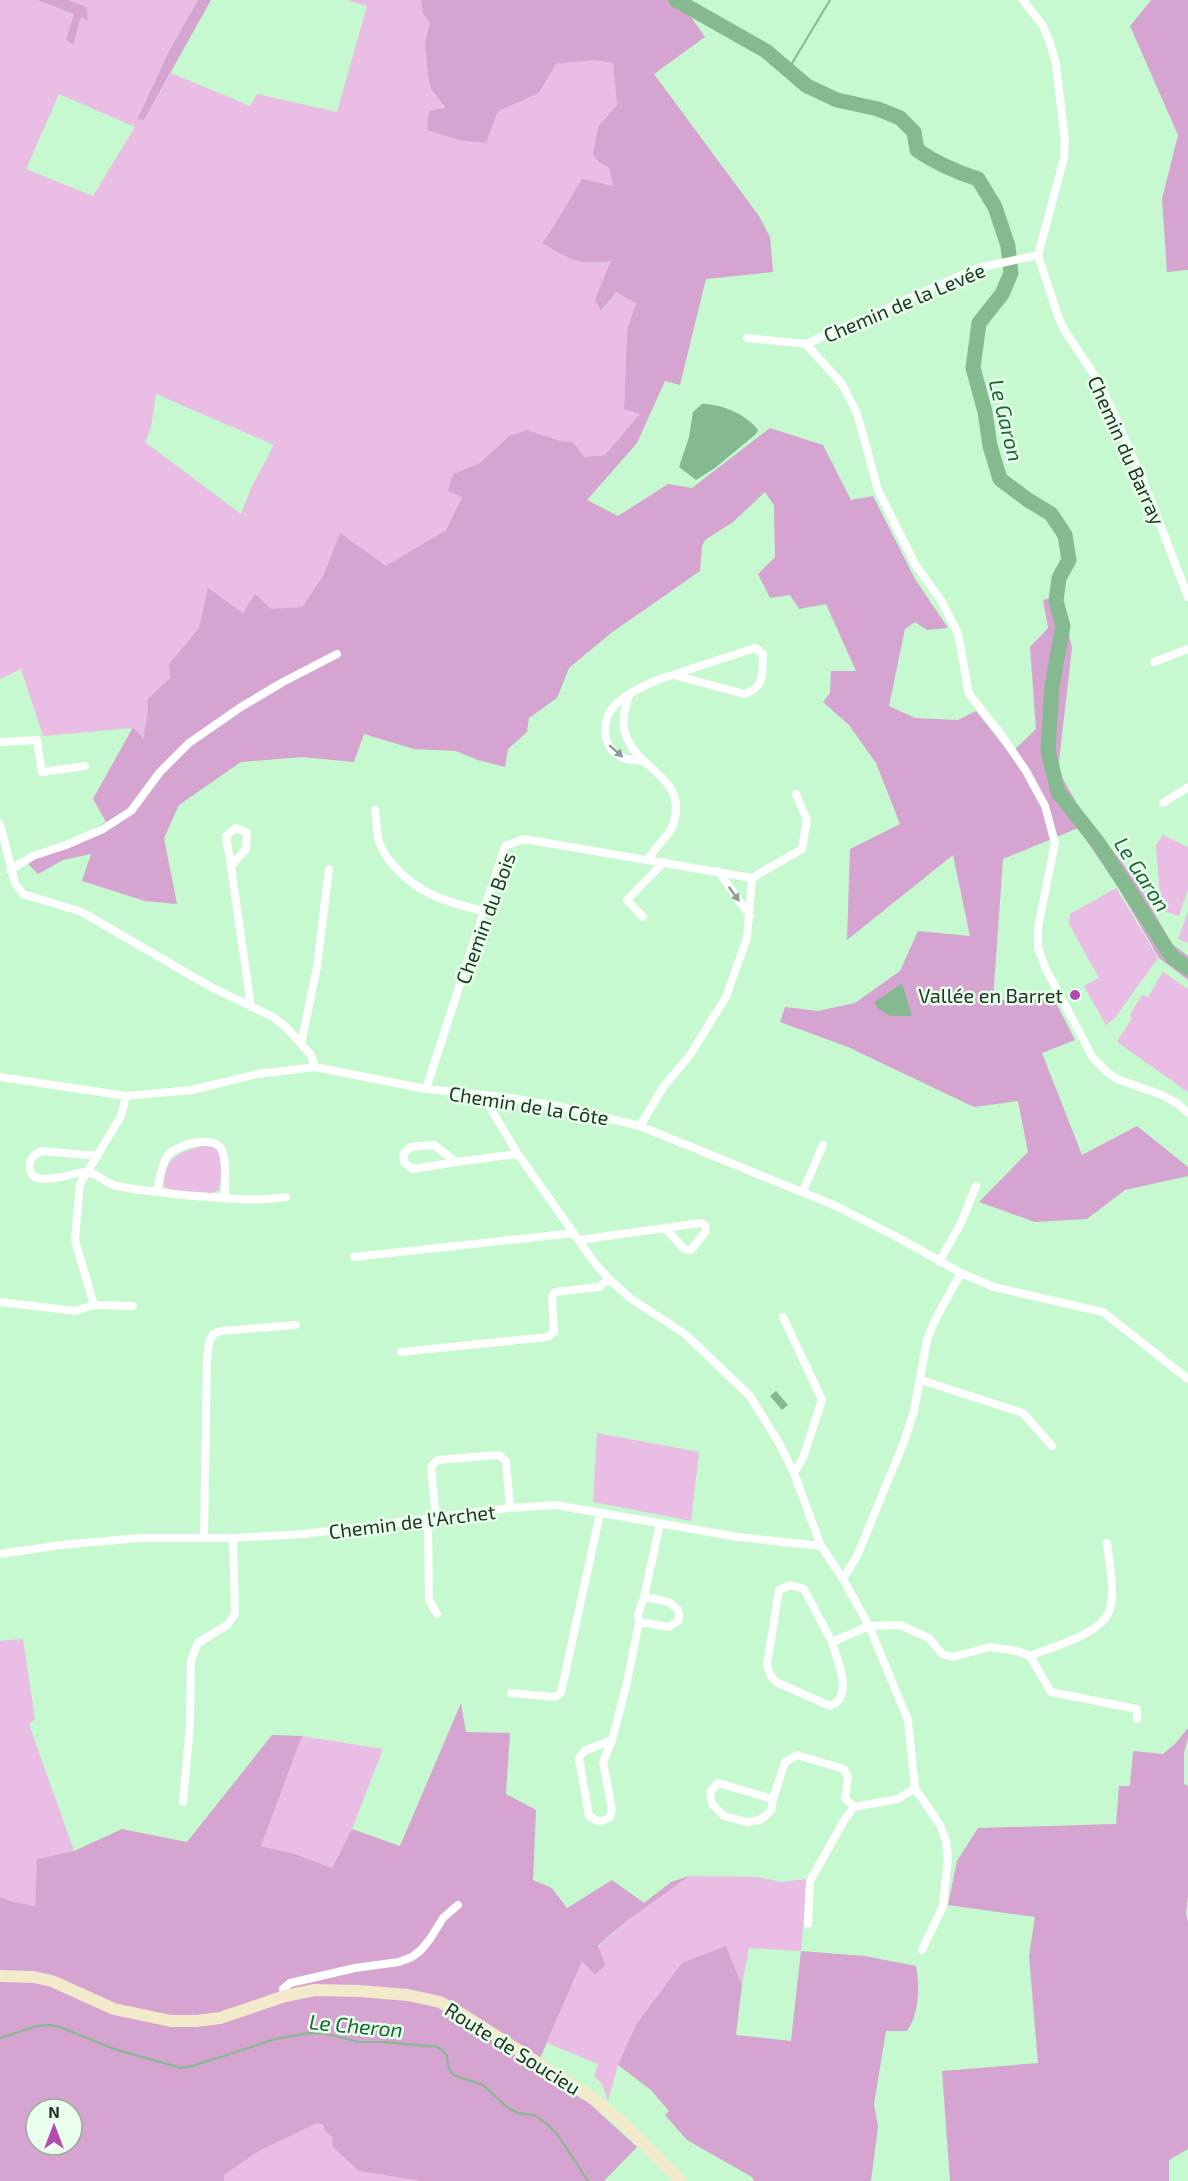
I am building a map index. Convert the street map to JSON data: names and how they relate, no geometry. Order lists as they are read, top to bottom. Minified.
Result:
{"streets":{"street":["Chemin de la Levée","Chemin du Barray","Chemin du Bois","Chemin de la Côte","Chemin de l'Archet","Route de Soucieu"]},"crossings":[["Chemin de la Levée","Chemin du Barray"],["Chemin du Bois","Chemin de la Côte"]],"water":["Le Garon","Le Cheron"],"places":["Vallée en Barret"],"north":"top"}
